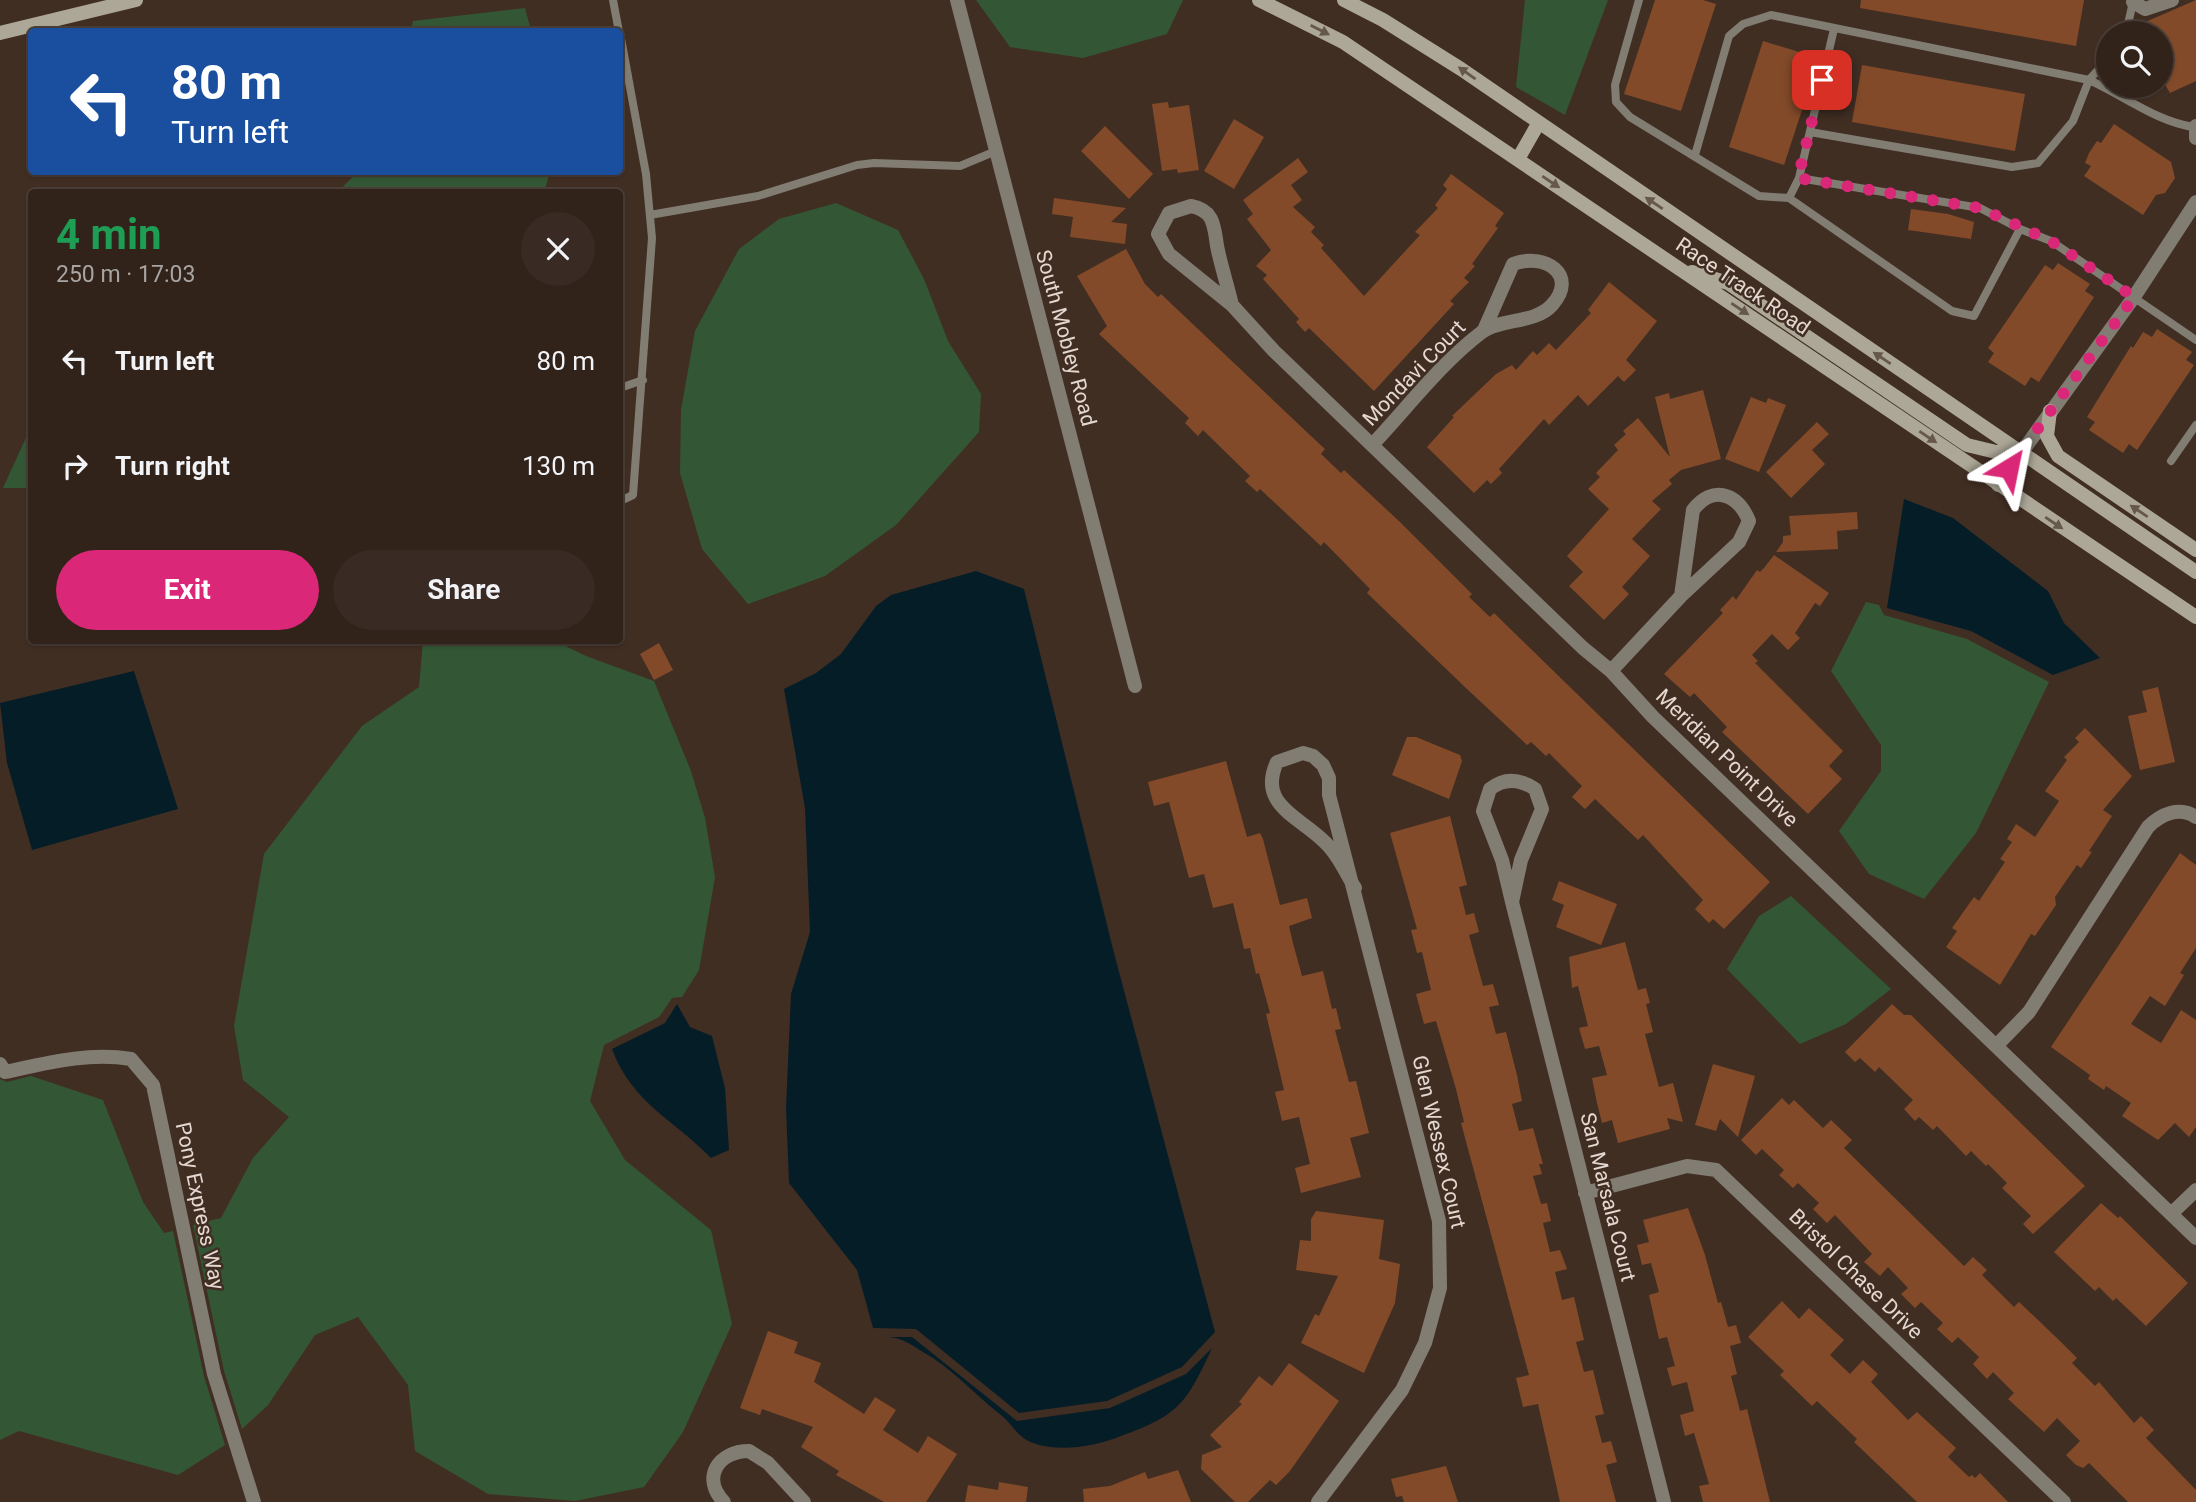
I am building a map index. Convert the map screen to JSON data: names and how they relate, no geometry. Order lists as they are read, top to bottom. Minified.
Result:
{"streets":{"main road":["Race Track Road"],"street":["South Mobley Road","Mondavi Court","Meridian Point Drive","Glen Wessex Court","San Marsala Court","Pony Express Way","Bristol Chase Drive"]},"crossings":[["Mondavi Court","Meridian Point Drive"],["San Marsala Court","Bristol Chase Drive"]],"page":{"turn":["80 m","Turn left"],"heading":["4 min","250 m · 17:03"],"list":[{"name":"Turn left","value":"80 m"},{"name":"Turn right","value":"130 m"}],"buttons":["Exit","Share"]}}
